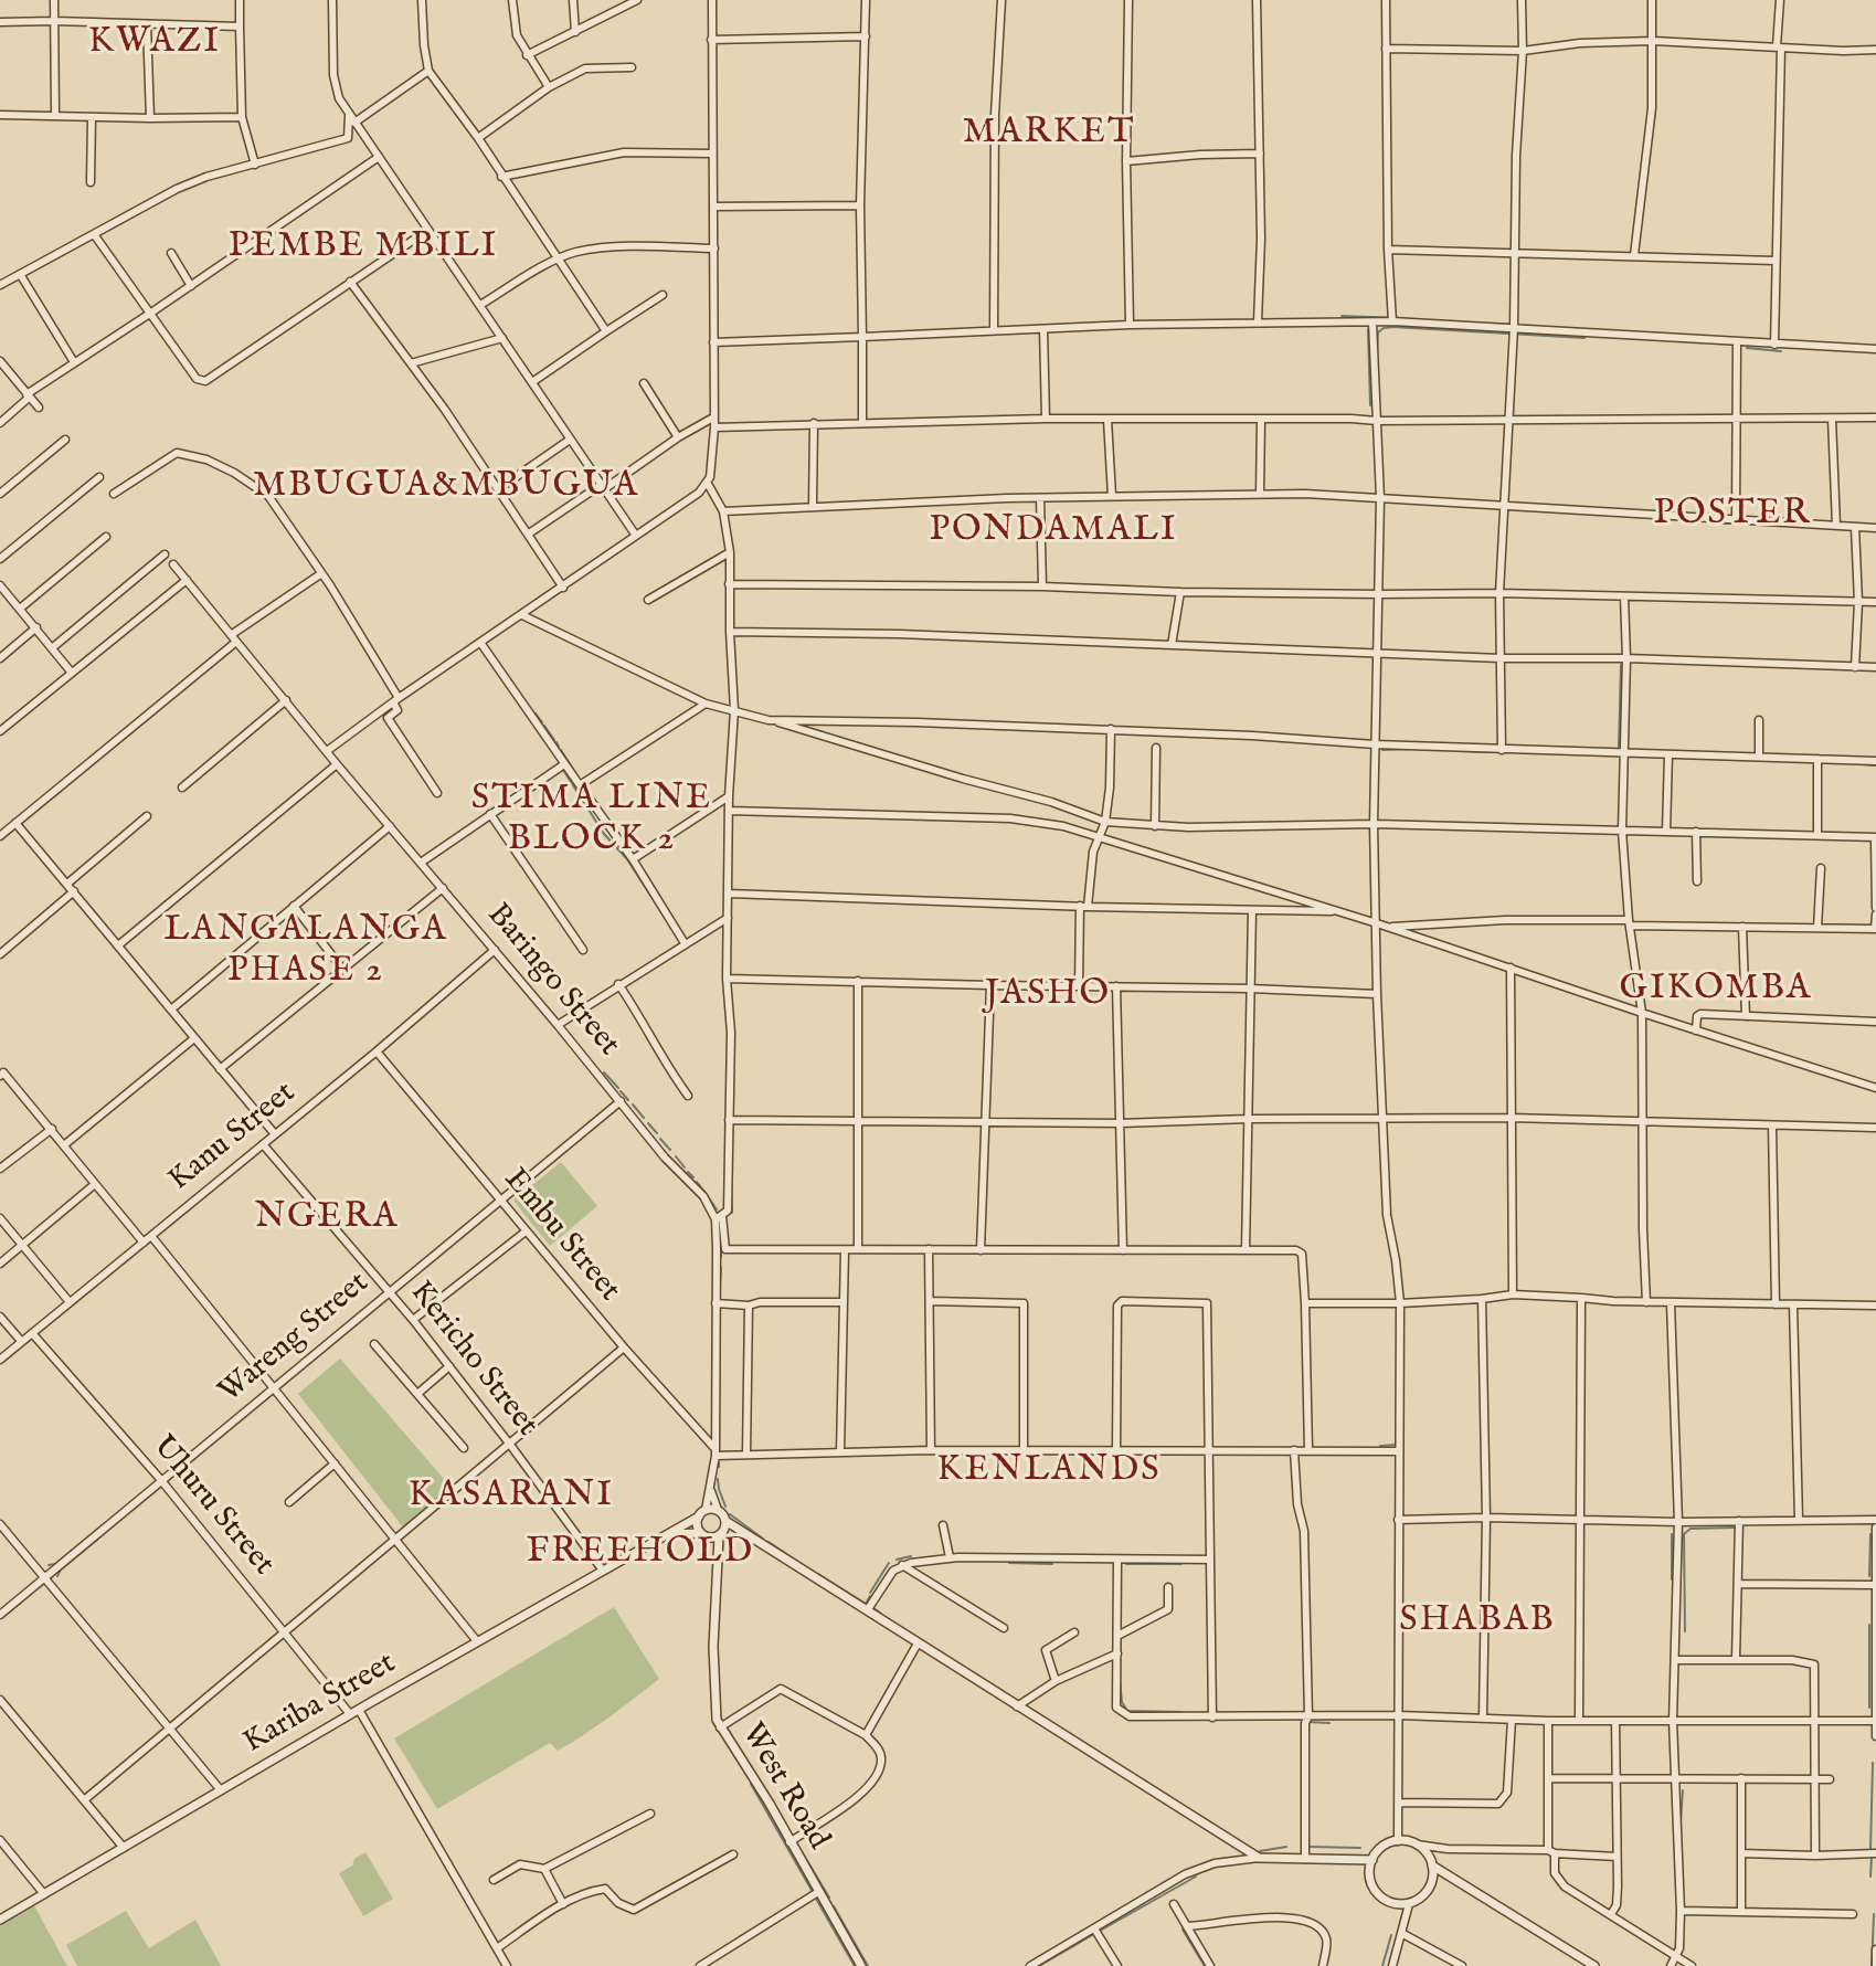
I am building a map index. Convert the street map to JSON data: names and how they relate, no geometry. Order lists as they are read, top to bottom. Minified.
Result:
{"streets":{"street":["Baringo Street","Kanu Street","Embu Street","Wareng Street","Kericho Street","Uhuru Street","Kariba Street","West Road"]},"crossings":[["Baringo Street","Kanu Street"],["Baringo Street","Wareng Street"],["Kanu Street","Embu Street"],["Kanu Street","Kericho Street"],["Kanu Street","Uhuru Street"],["Embu Street","Wareng Street"],["Wareng Street","Kericho Street"],["Wareng Street","Uhuru Street"],["Kericho Street","Kariba Street"],["Uhuru Street","Kariba Street"],["Kariba Street","West Road"]],"districts":["KWAZI","MARKET","PEMBE MBILI","MBUGUA&MBUGUA","POSTER","PONDAMALI","STIMA LINE BLOCK 2","LANGALANGA PHASE 2","GIKOMBA","JASHO","NGERA","KENLANDS","KASARANI","FREEHOLD","SHABAB"]}
